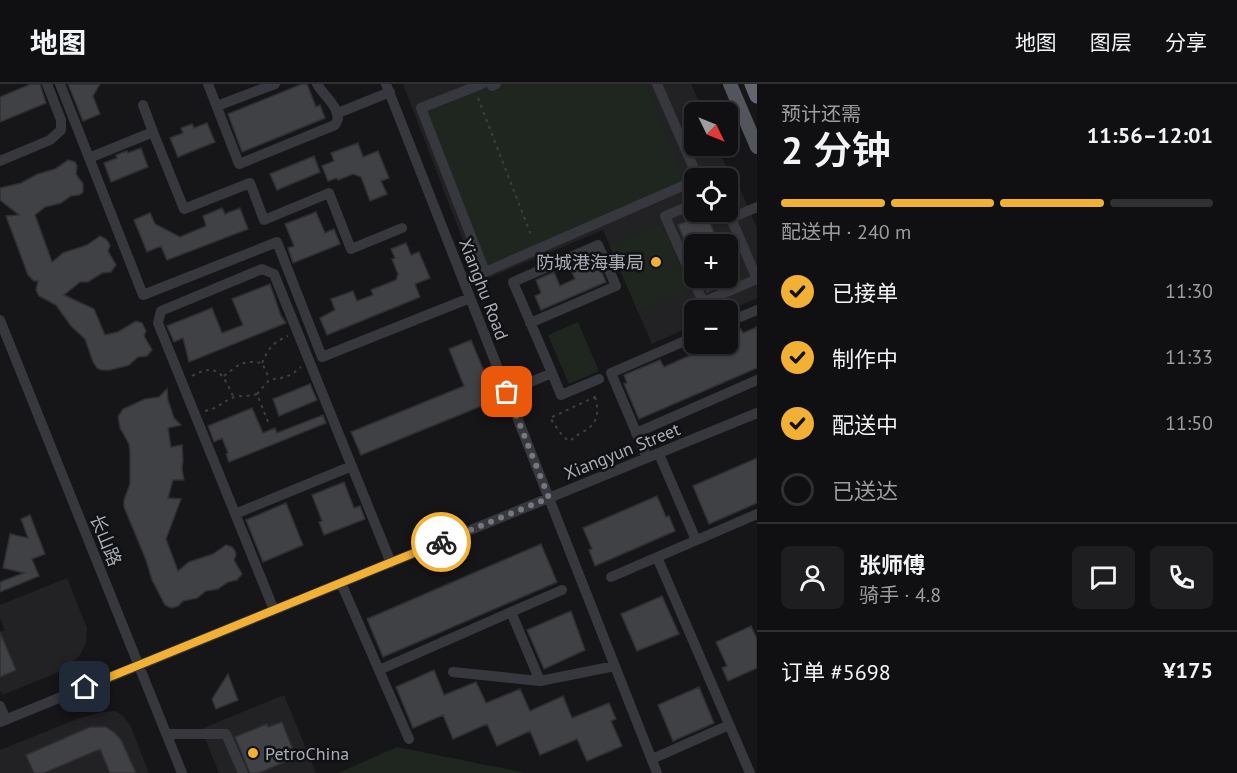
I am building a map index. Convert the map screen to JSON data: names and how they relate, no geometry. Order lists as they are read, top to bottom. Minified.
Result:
{"streets":{"street":["Xianghu Road","Xiangyun Street","长山路"]},"crossings":[["Xianghu Road","Xiangyun Street"],["Xiangyun Street","长山路"]],"places":["防城港海事局","PetroChina"],"north":"bottom right","page":{"header":"地图","nav":["地图","图层","分享"],"heading":["2 分钟","预计还需","11:56–12:01"],"panel":["张师傅","骑手 · 4.8","订单 #5698","¥175"],"map_buttons":["+","−"],"bar":"配送中 · 240 m","list":[["已接单","11:30"],["制作中","11:33"],["配送中","11:50"],"已送达"]}}
